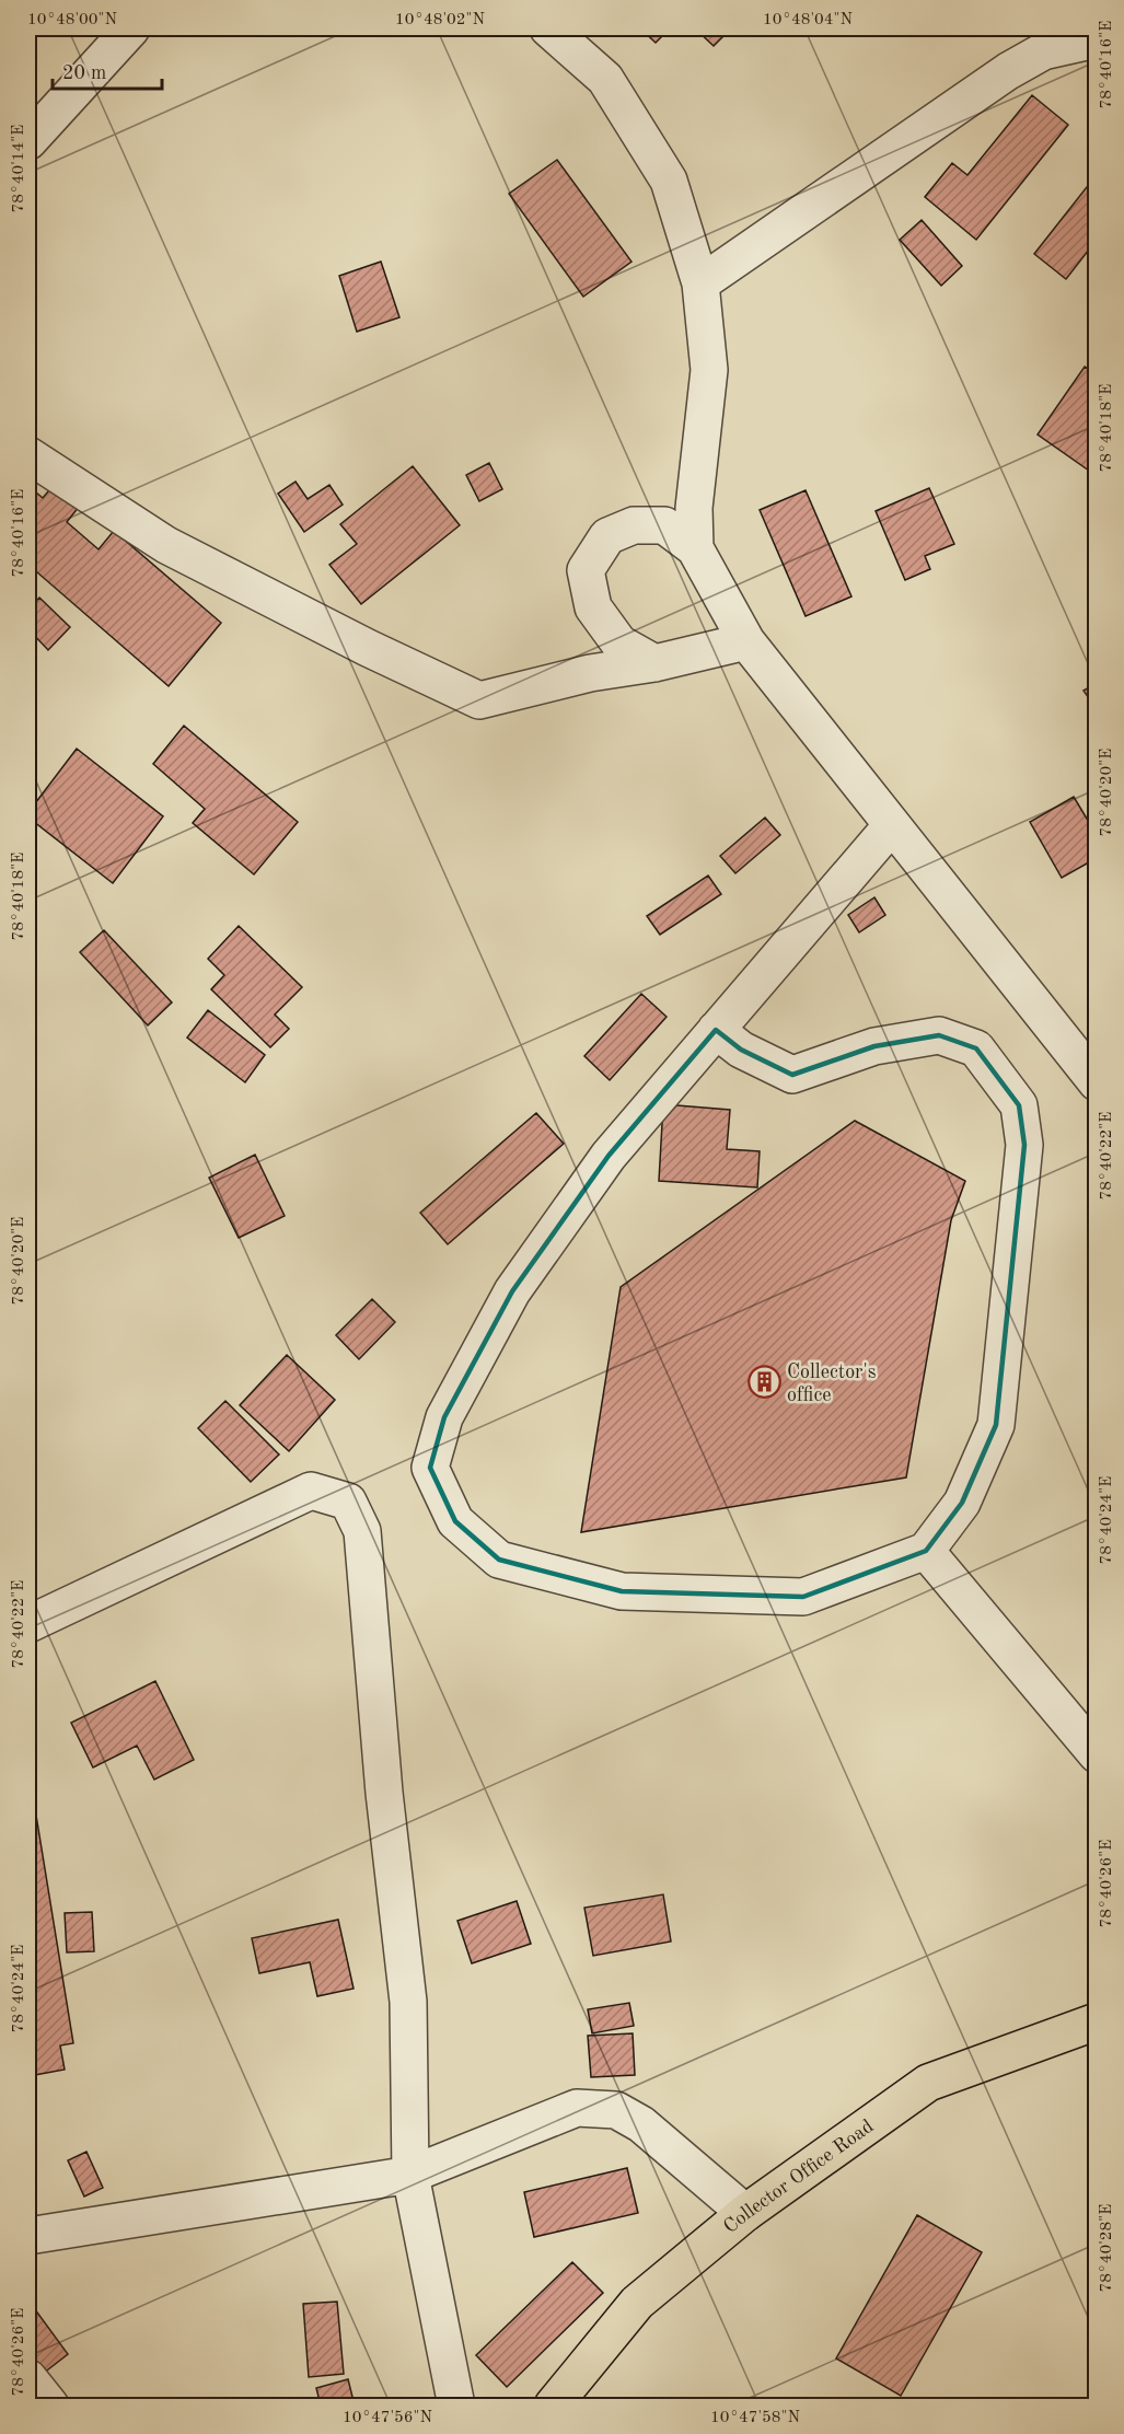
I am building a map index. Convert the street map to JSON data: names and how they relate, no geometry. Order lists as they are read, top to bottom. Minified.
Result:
{"streets":{"main road":["Collector Office Road"]},"places":{"building":["Collector's office"]},"scale_bar":"20 m","coordinates":["10°48'00\"N","10°48'02\"N","10°48'04\"N","78°40'16\"E","78°40'14\"E","78°40'18\"E","78°40'20\"E","78°40'22\"E","78°40'24\"E","78°40'26\"E","78°40'28\"E","10°47'56\"N","10°47'58\"N"]}
